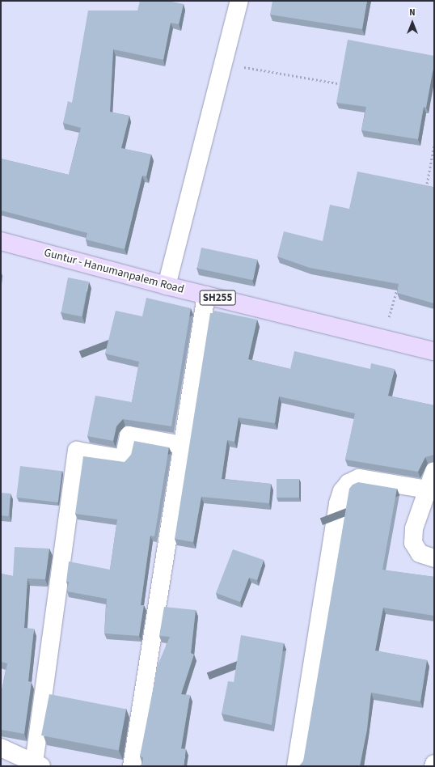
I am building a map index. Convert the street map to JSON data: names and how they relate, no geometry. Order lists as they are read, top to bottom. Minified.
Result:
{"streets":{"main road":["Guntur - Hanumanpalem Road","SH255"]},"north":"top"}
